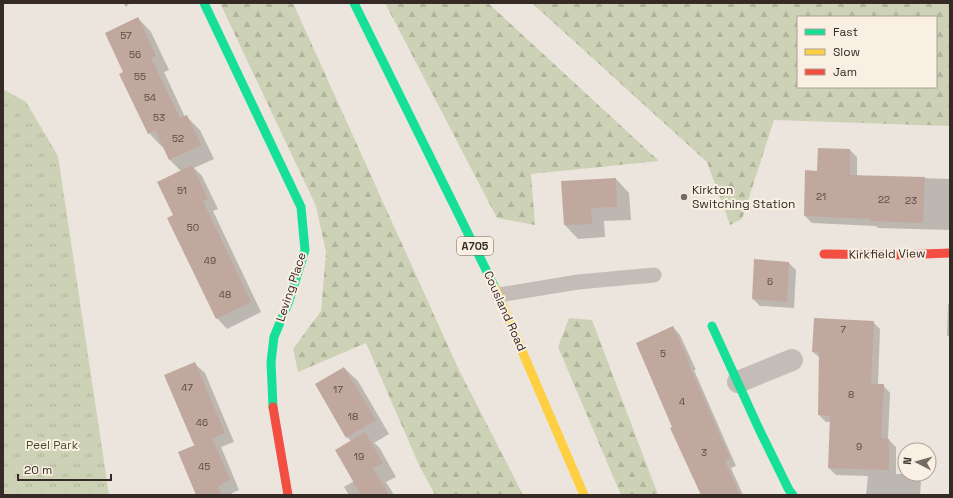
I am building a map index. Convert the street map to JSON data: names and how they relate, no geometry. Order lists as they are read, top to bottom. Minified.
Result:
{"streets":{"street":["A705","Kirkfield View","Leving Place","Cousland Road"]},"parks":["Peel Park"],"places":["Kirkton Switching Station"],"house_numbers":["57","56","55","54","53","52","51","21","22","23","50","49","6","48","7","5","47","17","8","4","18","46","9","3","19","45"],"legend":["Fast","Slow","Jam"],"scale_bar":"20 m","north":"left"}
